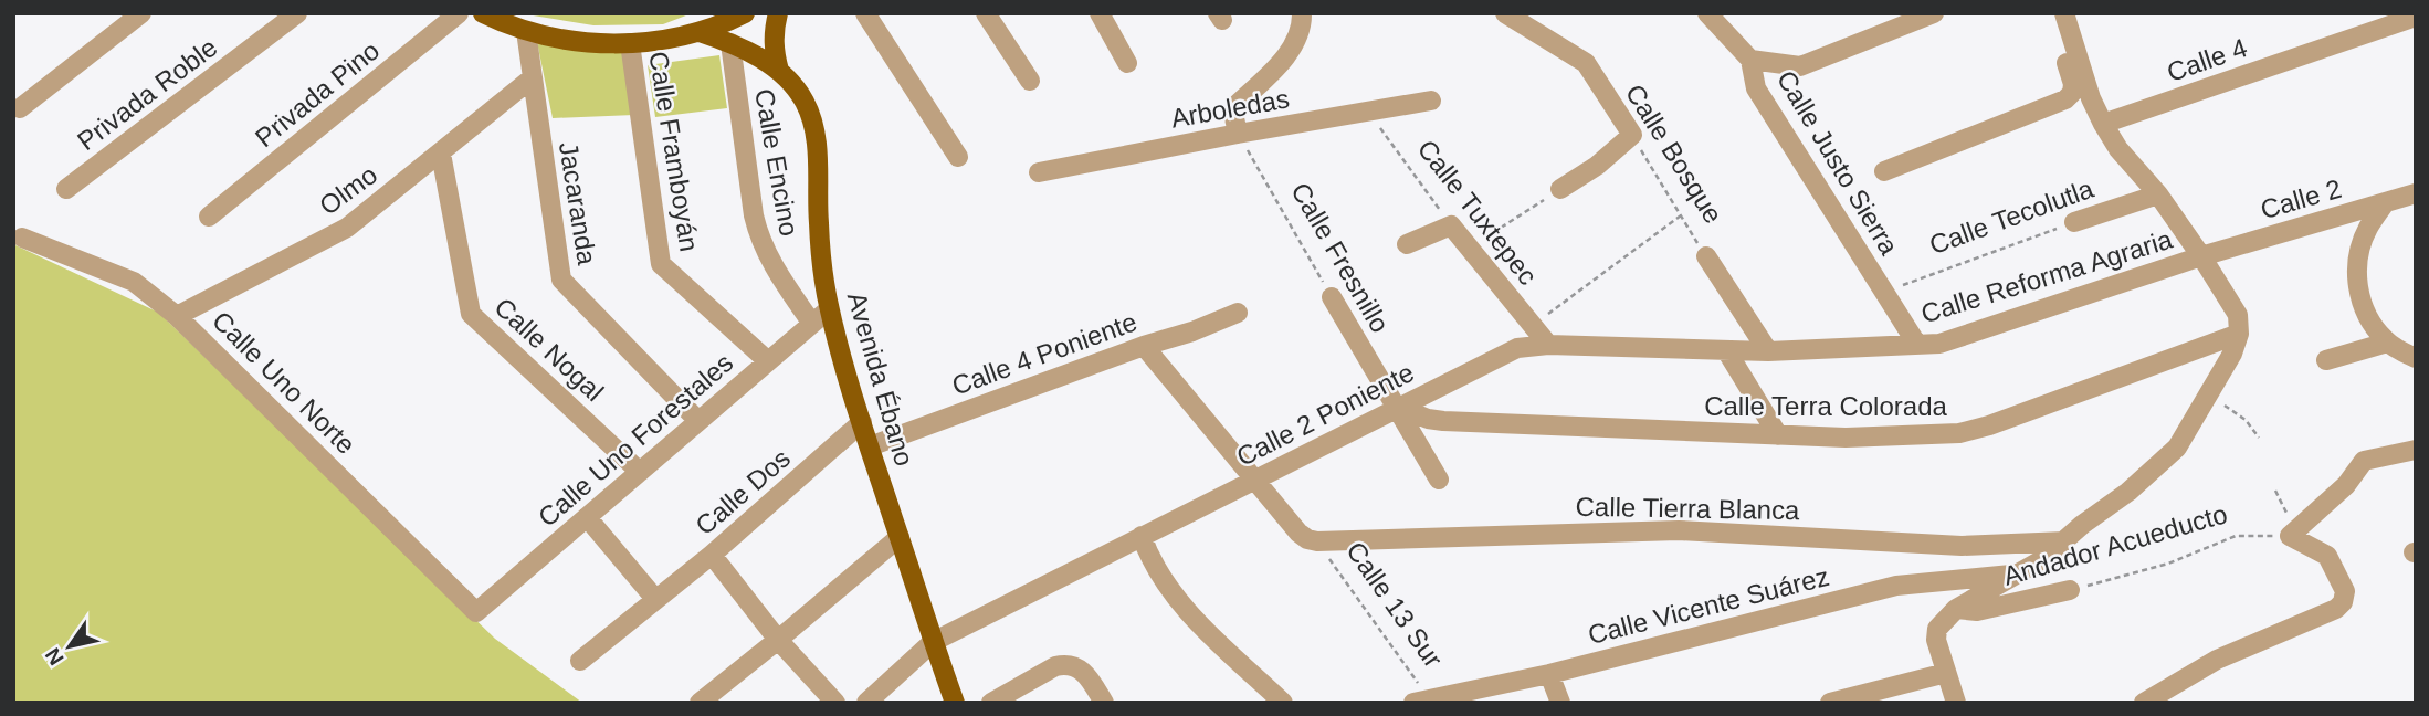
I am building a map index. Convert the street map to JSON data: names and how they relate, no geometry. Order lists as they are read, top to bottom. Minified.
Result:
{"streets":{"main road":["Avenida Ébano"],"street":["Calle 4","Privada Roble","Privada Pino","Arboledas","Calle Framboyán","Calle Bosque","Calle Encino","Calle Justo Sierra","Olmo","Calle 2","Jacaranda","Calle Tuxtepec","Calle Tecolutla","Calle Fresnillo","Calle Reforma Agraria","Calle Nogal","Calle 4 Poniente","Calle Uno Norte","Calle Terra Colorada","Calle 2 Poniente","Calle Uno Forestales","Calle Dos","Calle Tierra Blanca","Andador Acueducto","Calle 13 Sur","Calle Vicente Suárez"]},"crossings":[["Arboledas","Calle Tuxtepec"],["Arboledas","Calle Fresnillo"],["Calle Framboyán","Calle Uno Forestales"],["Calle Bosque","Calle Reforma Agraria"],["Calle Bosque","Calle 2 Poniente"],["Calle Encino","Avenida Ébano"],["Calle Encino","Calle Uno Forestales"],["Calle Justo Sierra","Calle Tecolutla"],["Calle Justo Sierra","Calle Reforma Agraria"],["Olmo","Jacaranda"],["Olmo","Calle Nogal"],["Olmo","Calle Uno Norte"],["Calle 2","Calle Reforma Agraria"],["Jacaranda","Calle Uno Forestales"],["Calle Tuxtepec","Calle 2 Poniente"],["Calle Fresnillo","Calle Terra Colorada"],["Calle Fresnillo","Calle 2 Poniente"],["Calle Reforma Agraria","Calle 2 Poniente"],["Calle Nogal","Calle Uno Forestales"],["Calle 4 Poniente","Avenida Ébano"],["Calle 4 Poniente","Calle 13 Sur"],["Avenida Ébano","Calle 2 Poniente"],["Avenida Ébano","Calle Uno Forestales"],["Avenida Ébano","Calle Dos"],["Calle Uno Norte","Calle Uno Forestales"],["Calle Terra Colorada","Calle 2 Poniente"],["Calle 2 Poniente","Calle 13 Sur"],["Calle Tierra Blanca","Calle 13 Sur"],["Calle 13 Sur","Calle Vicente Suárez"]],"north":"bottom left"}
